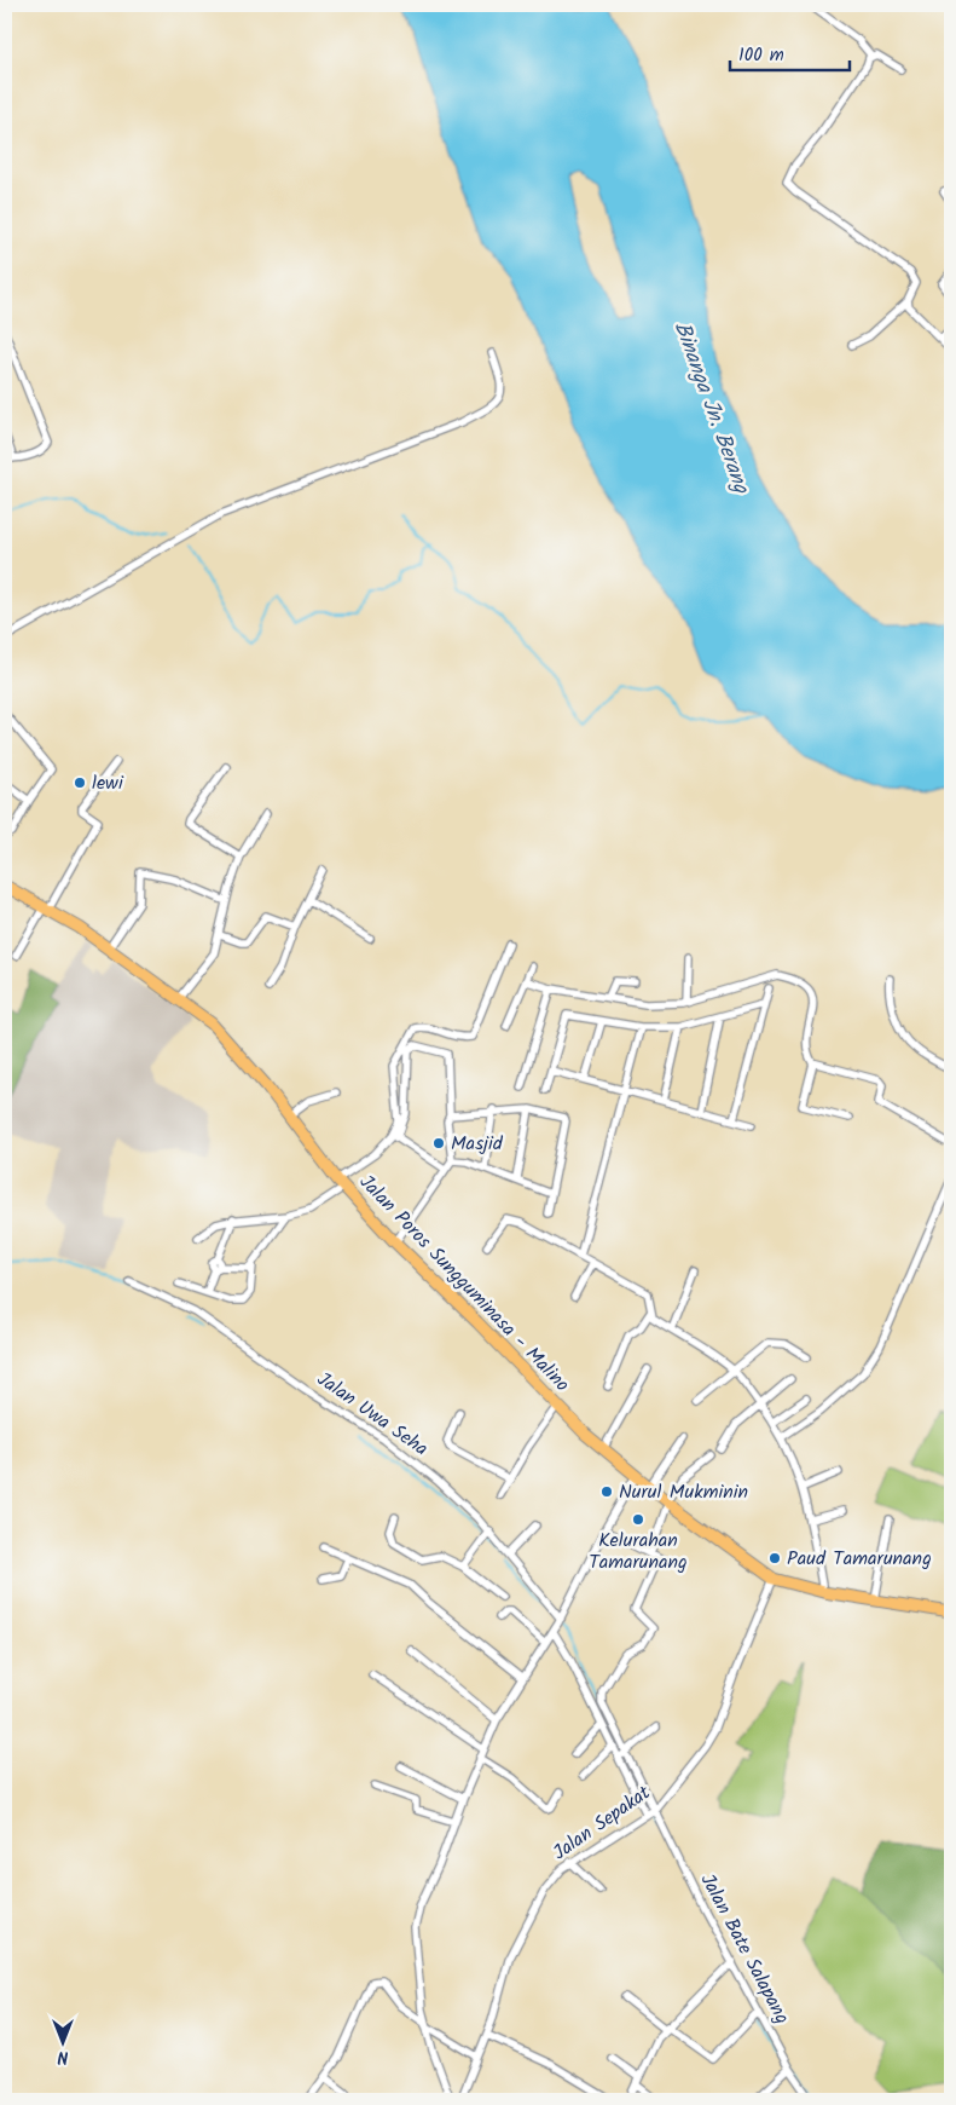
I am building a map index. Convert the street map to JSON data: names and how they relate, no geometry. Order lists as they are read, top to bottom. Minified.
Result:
{"streets":{"main road":["Jalan Poros Sungguminasa - Malino"],"street":["Jalan Uwa Seha","Jalan Sepakat","Jalan Bate Salapang"]},"crossings":[["Jalan Poros Sungguminasa - Malino","Jalan Sepakat"],["Jalan Sepakat","Jalan Bate Salapang"]],"water":["Binanga Jn. Berang"],"places":["lewi","Masjid","Nurul Mukminin","Kelurahan Tamarunang","Paud Tamarunang"],"scale_bar":"100 m","north":"bottom"}
